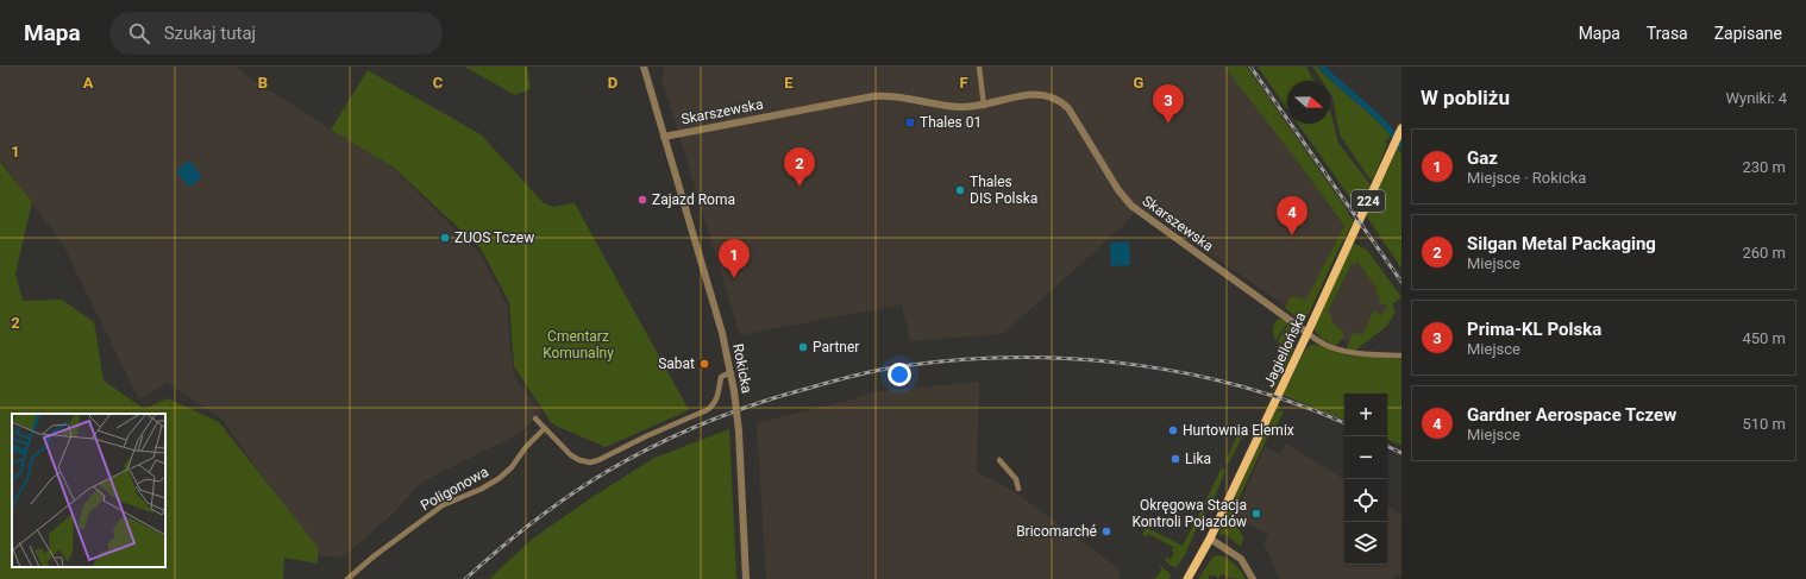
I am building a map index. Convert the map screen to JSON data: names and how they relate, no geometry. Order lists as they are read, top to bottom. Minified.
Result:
{"streets":{"main road":["224","Jagiellońska"],"street":["Skarszewska","Rokicka","Poligonowa"]},"crossings":[["Skarszewska","Jagiellońska"],["Skarszewska","Rokicka"]],"parks":["Cmentarz Komunalny"],"places":{"transit":["Thales 01"],"other":["Thales DIS Polska","Zajazd Roma","ZUOS Tczew","Partner","Sabat","Hurtownia Elemix","Lika","Okręgowa Stacja Kontroli Pojazdów","Bricomarché"]},"north":"right","page":{"header":"Mapa","search":"Szukaj tutaj","nav":["Mapa","Trasa","Zapisane"],"heading":["W pobliżu","Wyniki: 4"],"pins":["3","2","4","1"],"list":[{"mark":"1","name":"Gaz","note":"Miejsce · Rokicka","value":"230 m"},{"mark":"2","name":"Silgan Metal Packaging","note":"Miejsce","value":"260 m"},{"mark":"3","name":"Prima-KL Polska","note":"Miejsce","value":"450 m"},{"mark":"4","name":"Gardner Aerospace Tczew","note":"Miejsce","value":"510 m"}],"map_buttons":["+","−"]},"grid":{"columns":["A","B","C","D","E","F","G"],"rows":["1","2"]}}
